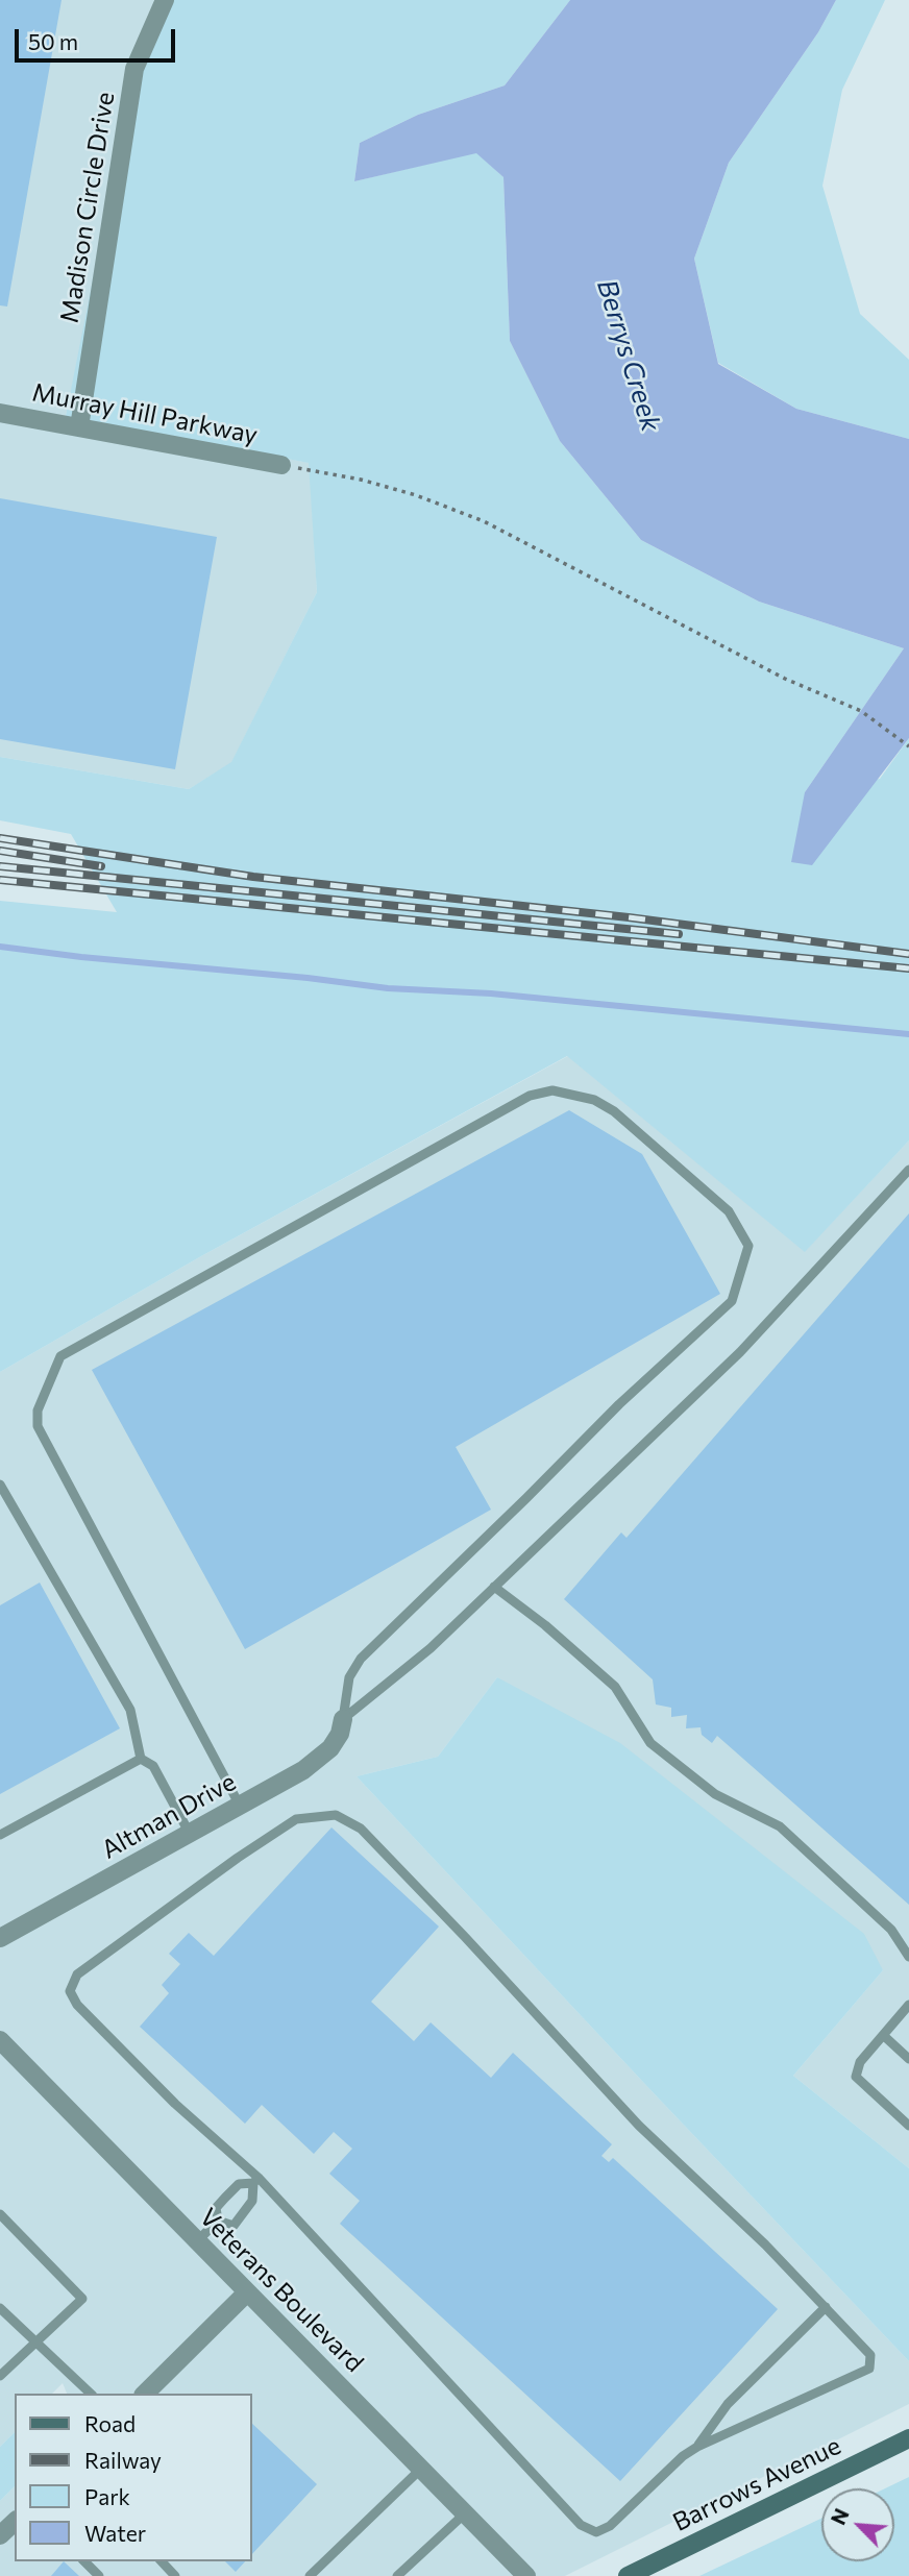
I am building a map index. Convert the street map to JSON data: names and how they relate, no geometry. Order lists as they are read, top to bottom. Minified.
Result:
{"streets":{"street":["Madison Circle Drive","Murray Hill Parkway","Altman Drive","Veterans Boulevard","Barrows Avenue"]},"crossings":[["Madison Circle Drive","Murray Hill Parkway"]],"water":["Berrys Creek"],"legend":["Road","Railway","Park","Water"],"scale_bar":"50 m","north":"top left"}
